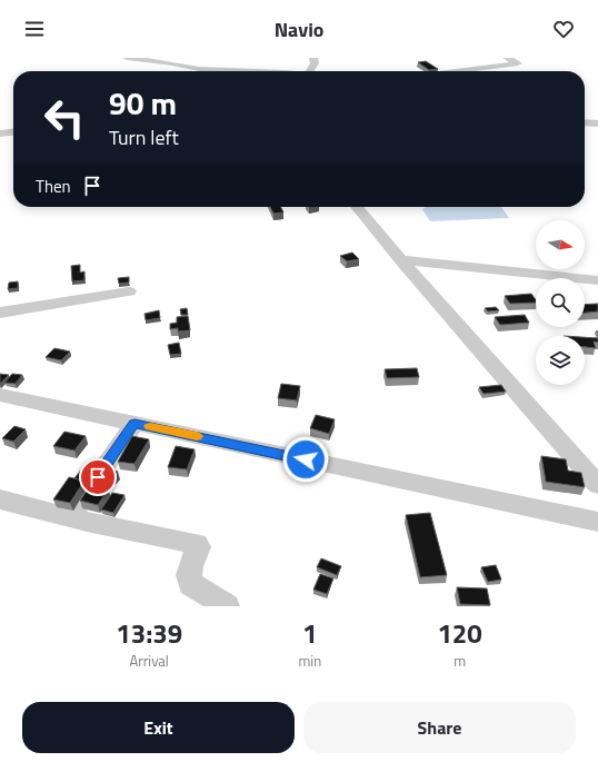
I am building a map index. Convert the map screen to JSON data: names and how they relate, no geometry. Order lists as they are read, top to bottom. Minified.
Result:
{"north":"right","page":{"header":"Navio","turn":["90 m","Turn left"],"then":"Then","eta":["13:39","Arrival","1","min","120","m"],"buttons":["Exit","Share"]}}
